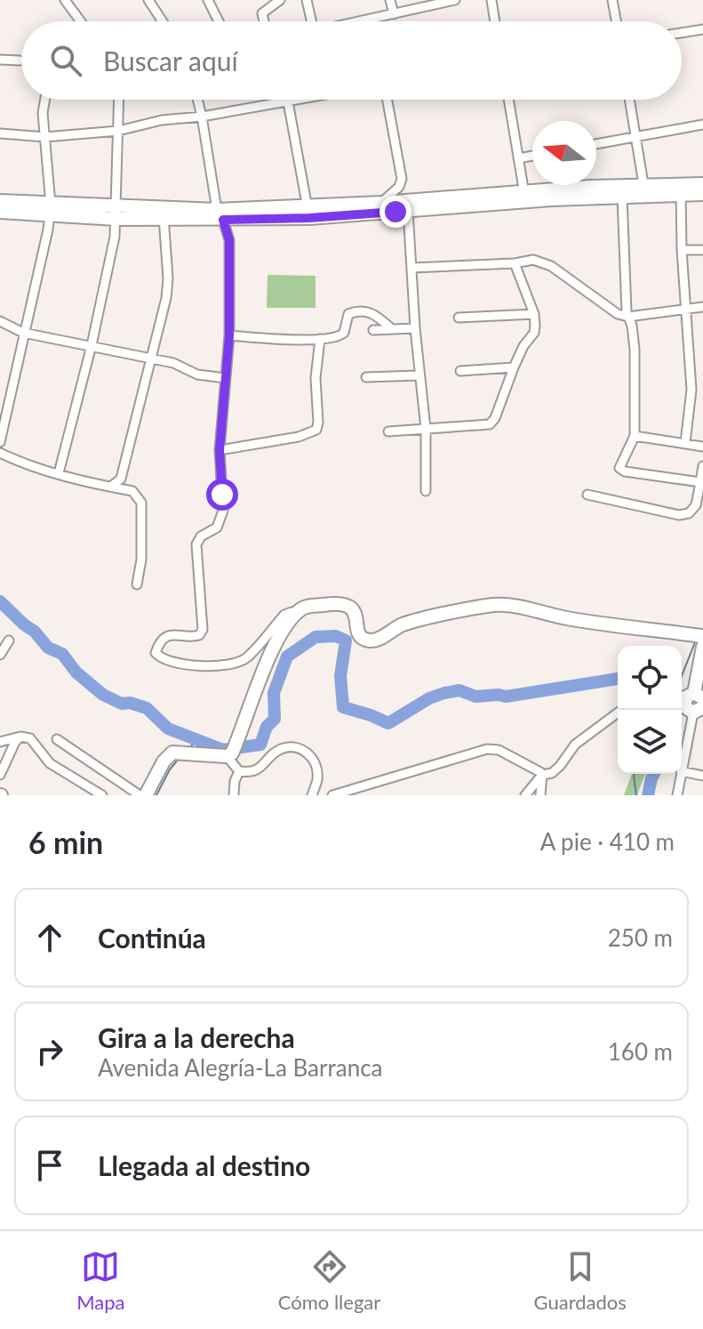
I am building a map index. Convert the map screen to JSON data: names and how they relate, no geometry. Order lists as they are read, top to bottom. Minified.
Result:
{"north":"left","page":{"search":"Buscar aquí","heading":["6 min","A pie · 410 m"],"list":[["Continúa","250 m"],["Gira a la derecha","Avenida Alegría-La Barranca","160 m"],"Llegada al destino"],"nav":["Mapa","Cómo llegar","Guardados"]}}
